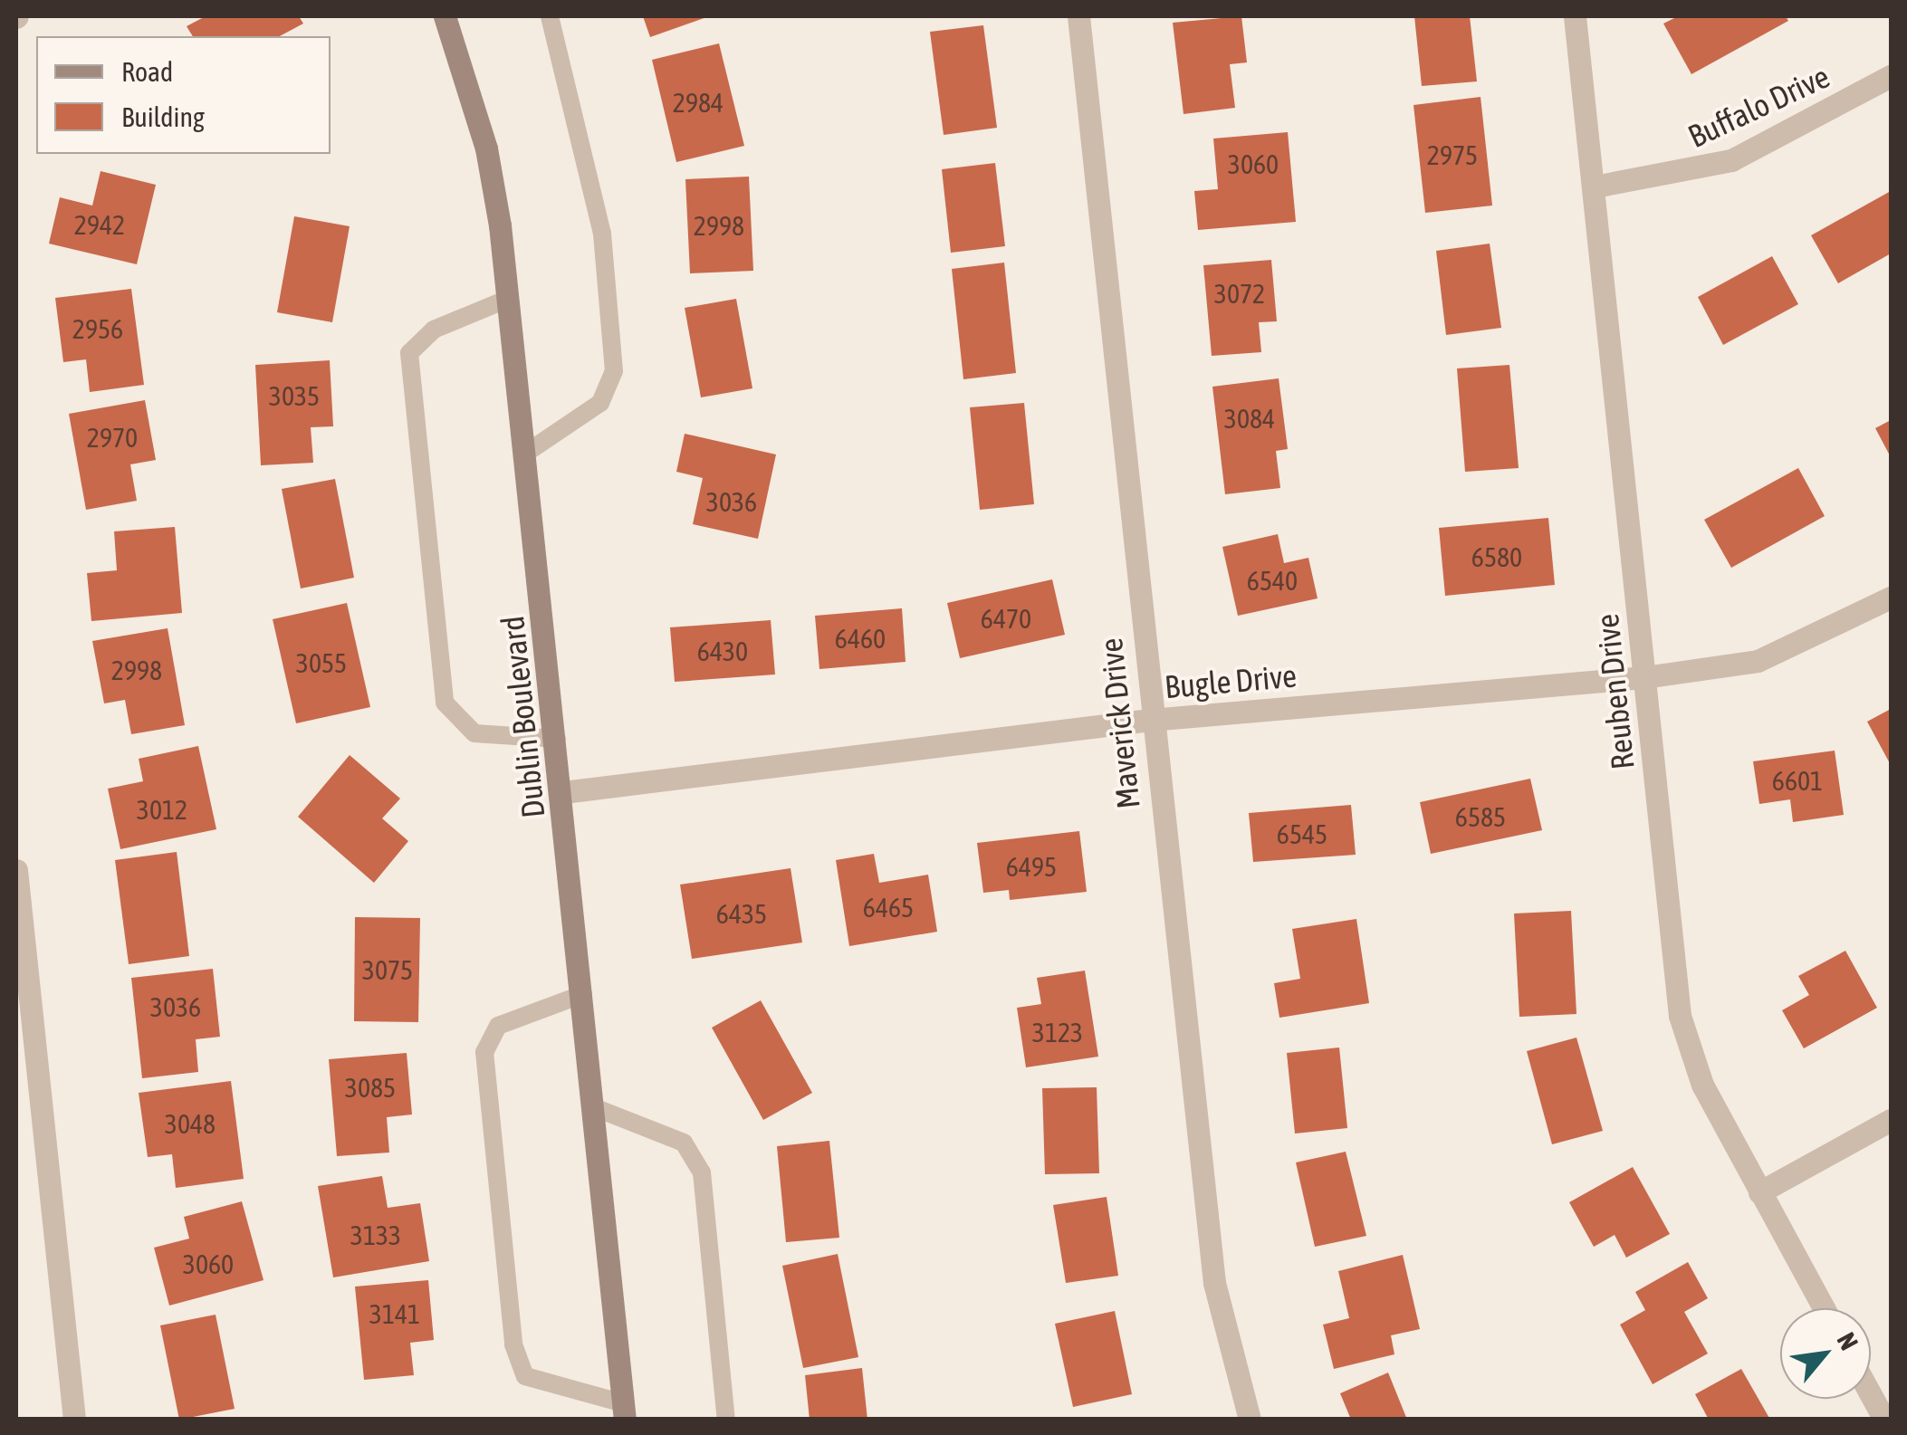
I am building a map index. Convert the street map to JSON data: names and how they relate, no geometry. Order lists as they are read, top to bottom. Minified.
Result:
{"streets":{"main road":["Dublin Boulevard"],"street":["Buffalo Drive","Bugle Drive","Reuben Drive","Maverick Drive"]},"crossings":[["Buffalo Drive","Reuben Drive"],["Bugle Drive","Reuben Drive"],["Bugle Drive","Dublin Boulevard"],["Bugle Drive","Maverick Drive"]],"house_numbers":["2984","2975","3060","2942","2998","3072","2956","3035","3084","2970","3036","6580","6540","6470","6460","6430","3055","2998","6601","3012","6585","6545","6495","6465","6435","3075","3036","3123","3085","3048","3133","3060","3141"],"legend":["Road","Building"],"north":"top right"}
